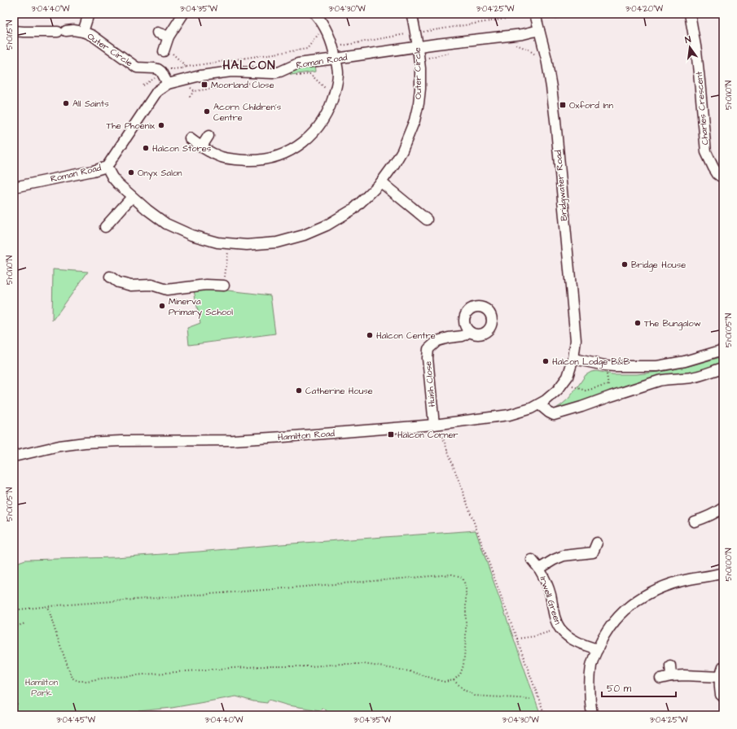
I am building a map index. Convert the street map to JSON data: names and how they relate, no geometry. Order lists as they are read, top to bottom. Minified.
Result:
{"streets":{"street":["Outer Circle","Roman Road","Charles Crescent","Bridgwater Road","Huish Close","Hamilton Road","Irwell Green"]},"crossings":[["Outer Circle","Roman Road"],["Roman Road","Bridgwater Road"],["Bridgwater Road","Hamilton Road"],["Huish Close","Hamilton Road"]],"districts":["HALCON"],"parks":["Hamilton Park"],"places":{"transit":["Moorland Close","Oxford Inn","Halcon Corner"],"other":["All Saints","Acorn Children's Centre","The Phoenix","Halcon Stores","Onyx Salon","Bridge House","Minerva Primary School","The Bungalow","Halcon Centre","Halcon Lodge B&B","Catherine House"]},"scale_bar":"50 m","north":"top","coordinates":["3°04'40\"W","3°04'35\"W","3°04'30\"W","3°04'25\"W","3°04'20\"W","51°01'15\"N","51°01'10\"N","51°01'05\"N","51°01'00\"N","3°04'45\"W"]}
